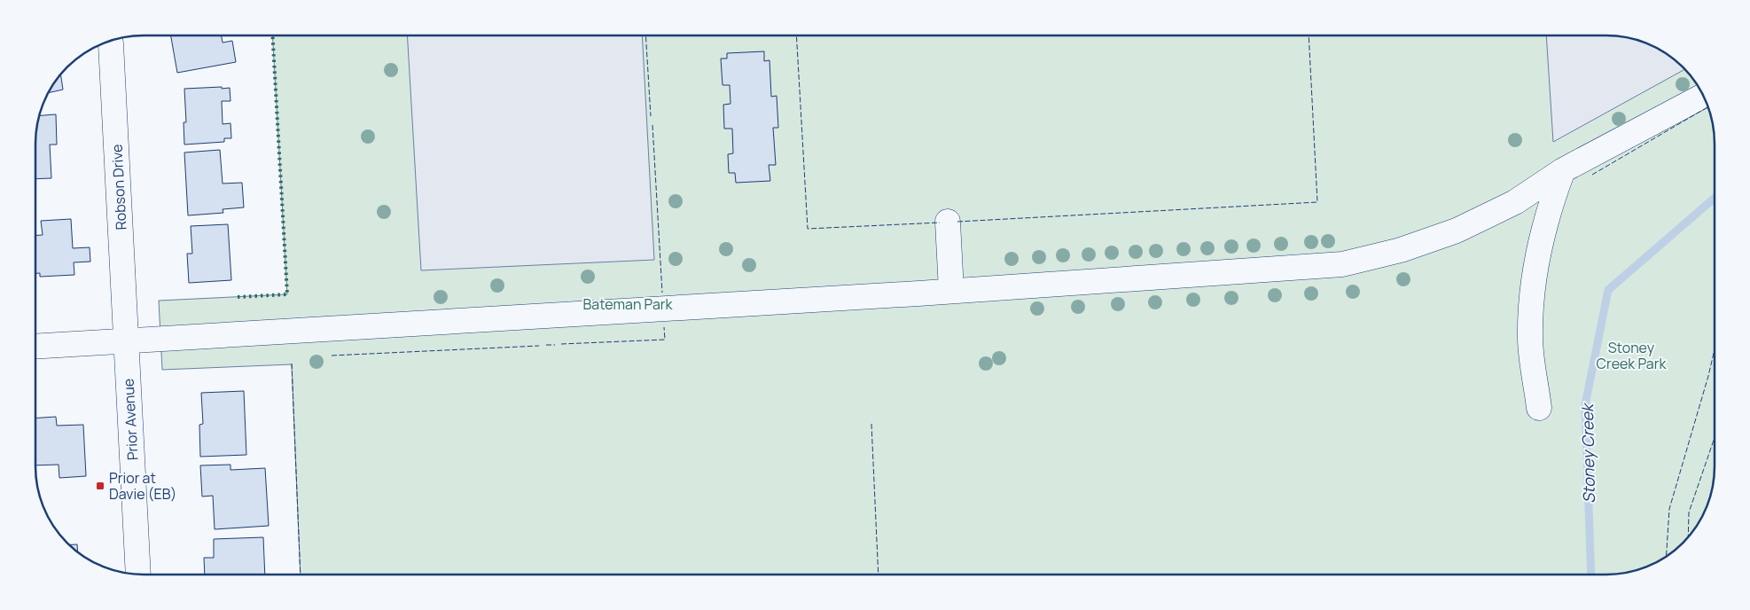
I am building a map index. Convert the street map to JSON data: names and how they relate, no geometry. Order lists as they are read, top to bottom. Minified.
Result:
{"streets":{"street":["Robson Drive","Prior Avenue"]},"crossings":[["Robson Drive","Prior Avenue"]],"water":["Stoney Creek"],"parks":["Bateman Park","Stoney Creek Park"],"places":{"transit":["Prior at Davie (EB)"]}}
